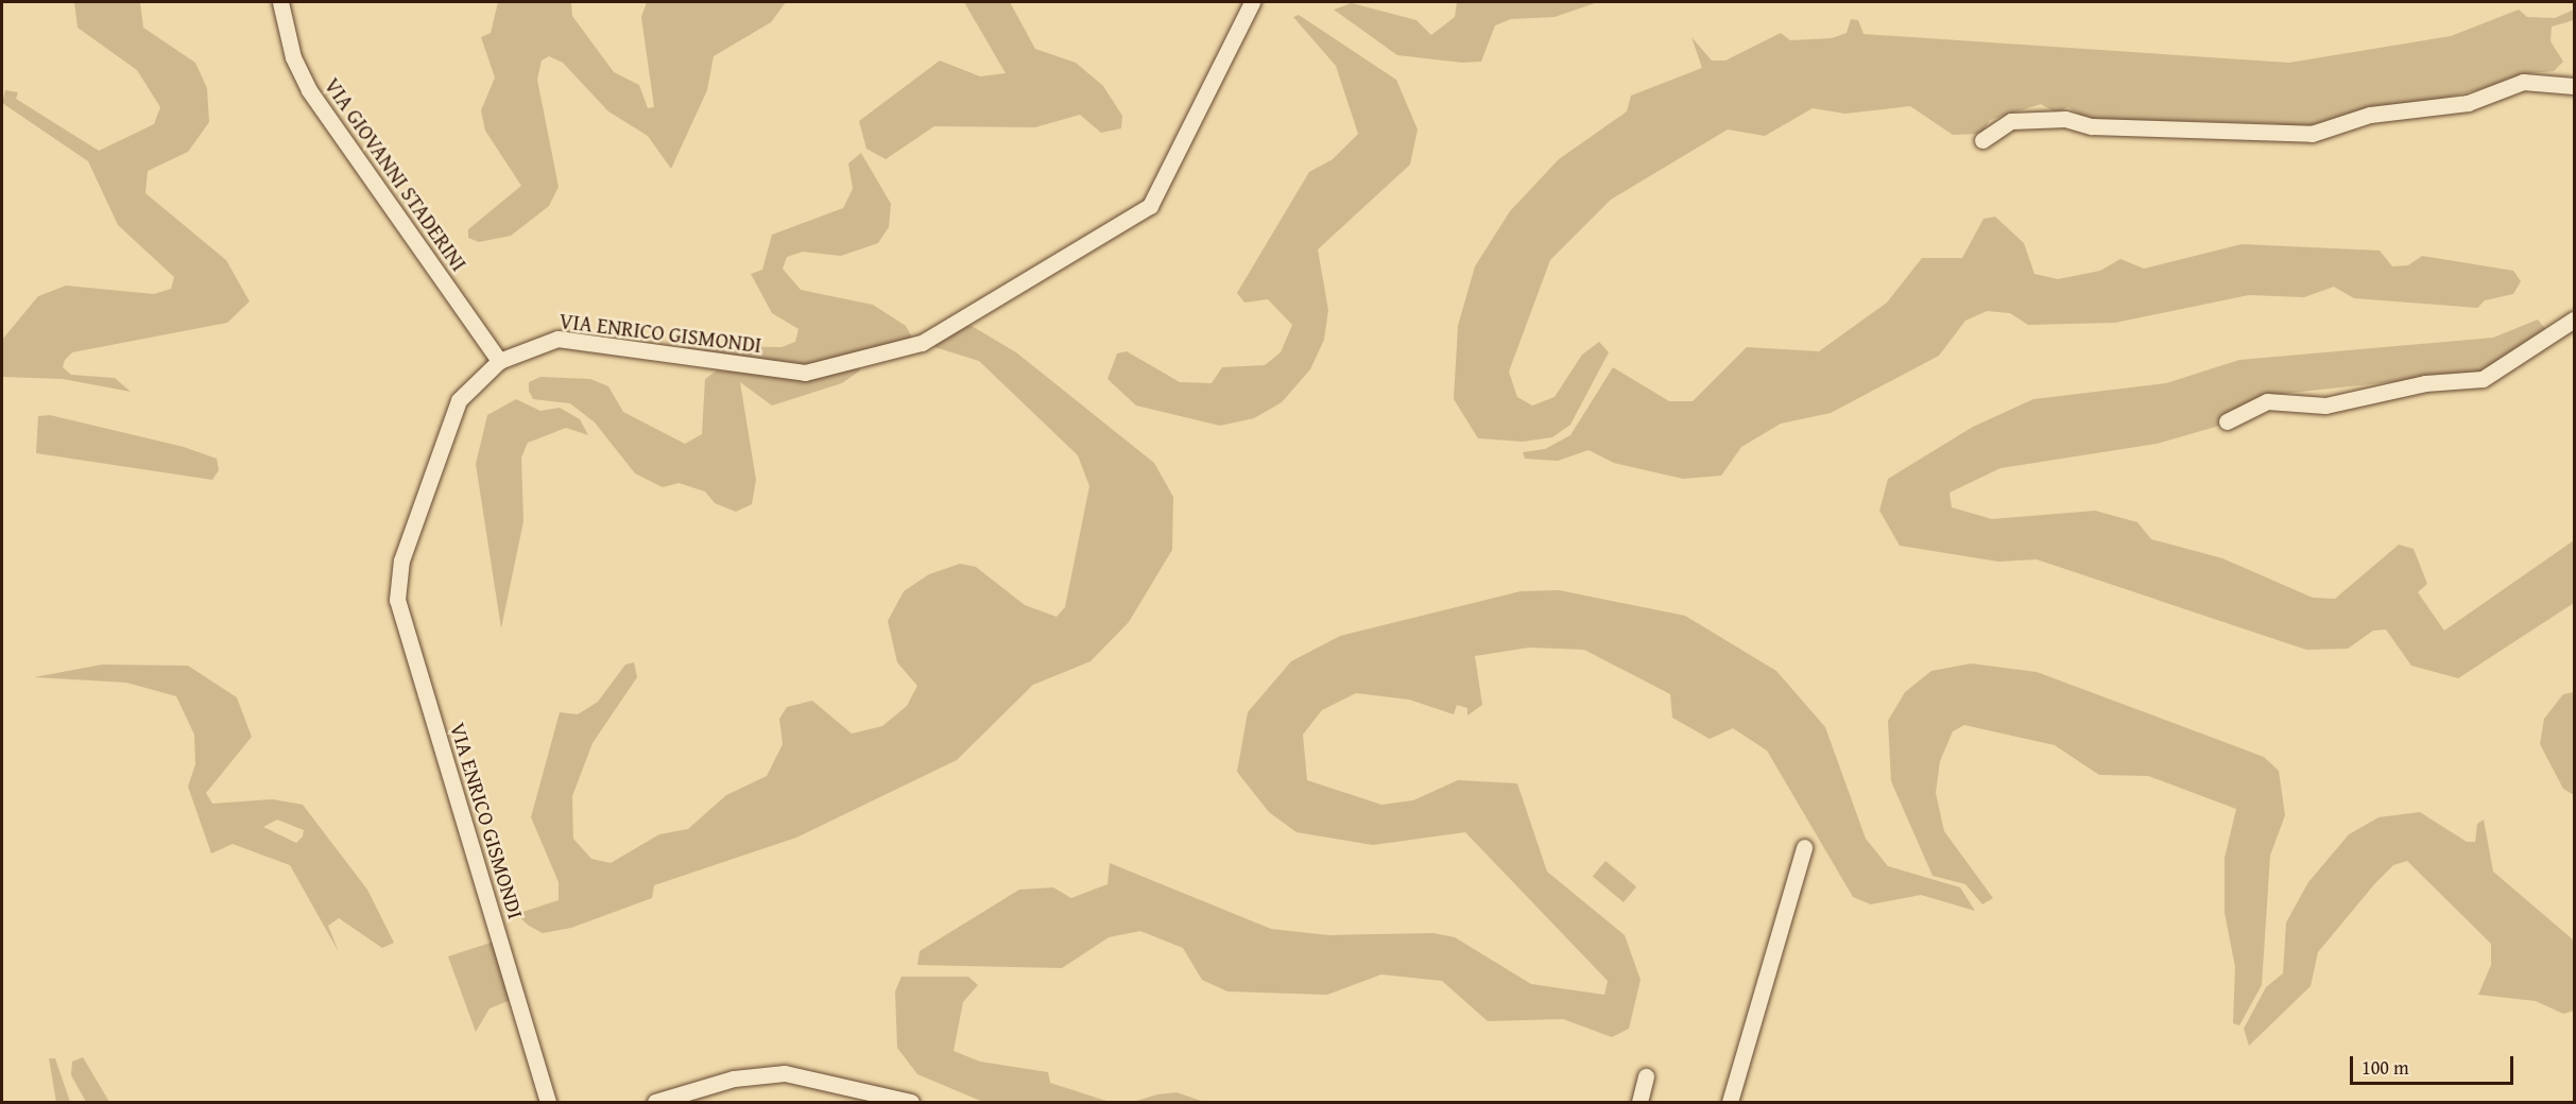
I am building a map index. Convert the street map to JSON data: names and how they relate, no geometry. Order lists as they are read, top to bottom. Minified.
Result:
{"streets":{"street":["VIA GIOVANNI STADERINI","VIA ENRICO GISMONDI"]},"crossings":[["VIA GIOVANNI STADERINI","VIA ENRICO GISMONDI"]],"scale_bar":"100 m"}
